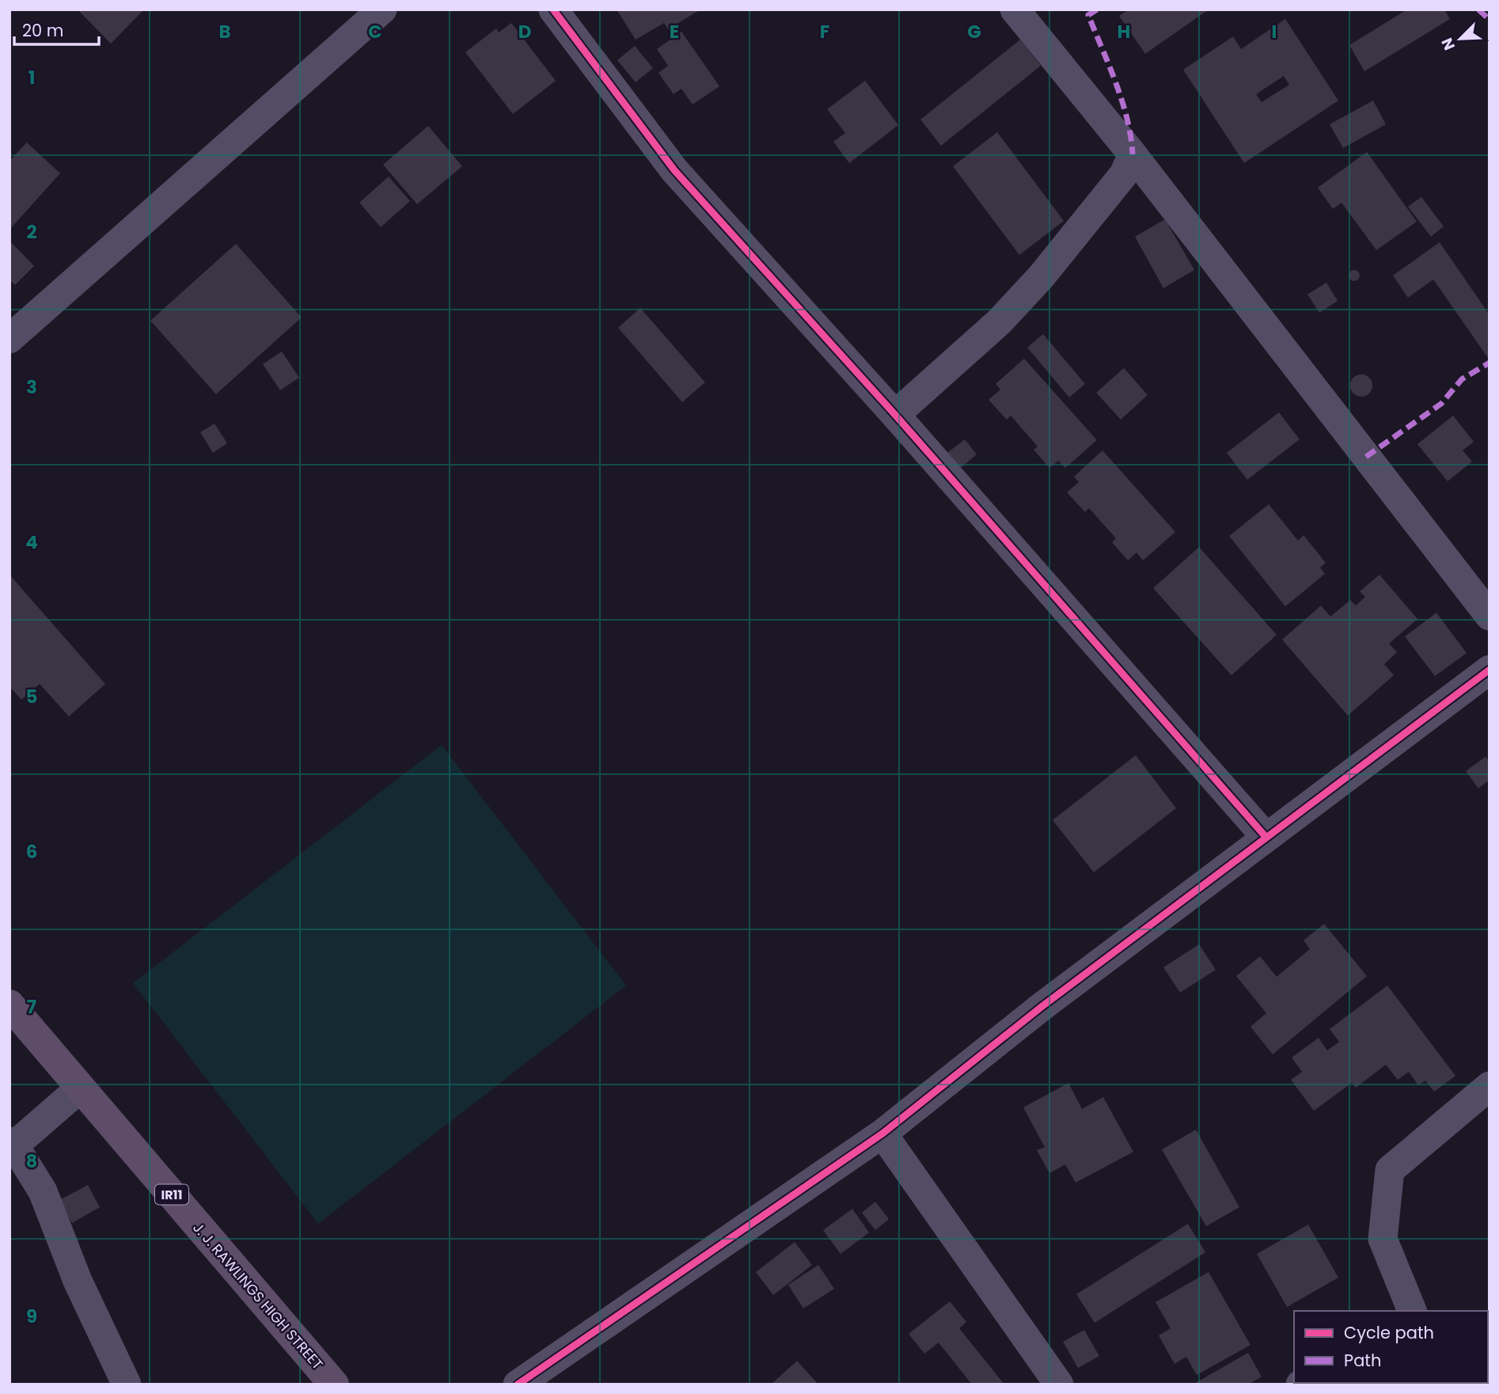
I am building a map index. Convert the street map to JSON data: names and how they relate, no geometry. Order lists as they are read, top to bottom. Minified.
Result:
{"streets":{"main road":["IR11","J. J. RAWLINGS HIGH STREET"]},"legend":["Cycle path","Path"],"scale_bar":"20 m","north":"bottom left","grid":{"columns":["B","C","D","E","F","G","H","I"],"rows":["1","2","3","4","5","6","7","8","9"]}}
